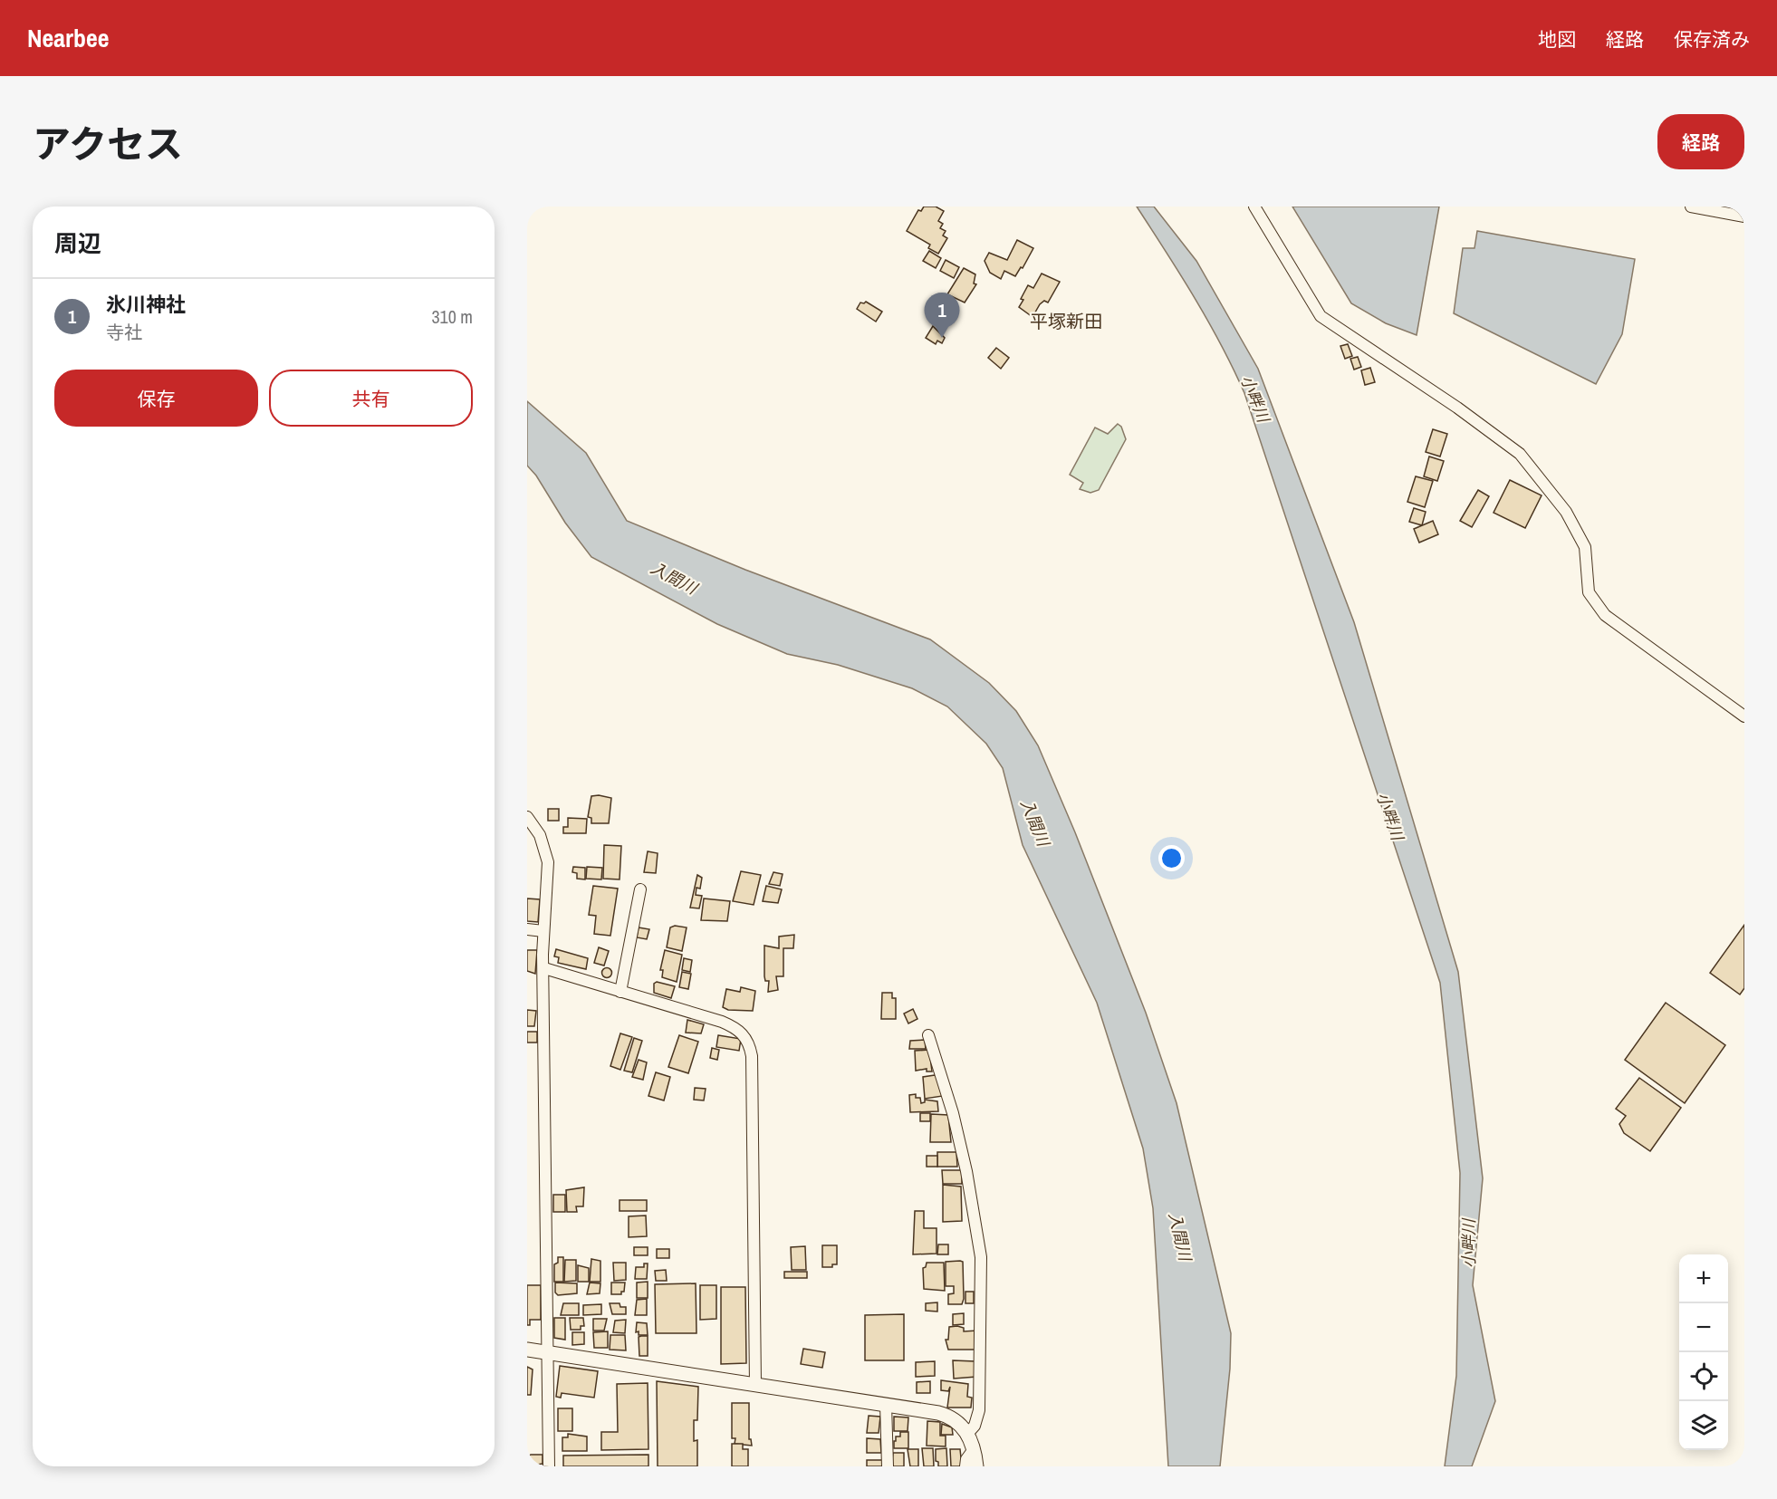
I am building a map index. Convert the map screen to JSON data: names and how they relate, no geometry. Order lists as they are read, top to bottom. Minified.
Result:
{"districts":["平塚新田"],"water":["小畔川","入間川"],"page":{"header":"Nearbee","nav":["地図","経路","保存済み"],"title":"アクセス","buttons":["経路",["保存","共有"]],"heading":"周辺","list":[{"mark":"1","name":"氷川神社","note":"寺社","value":"310 m"}],"pins":"1","map_buttons":["+","−"]}}
